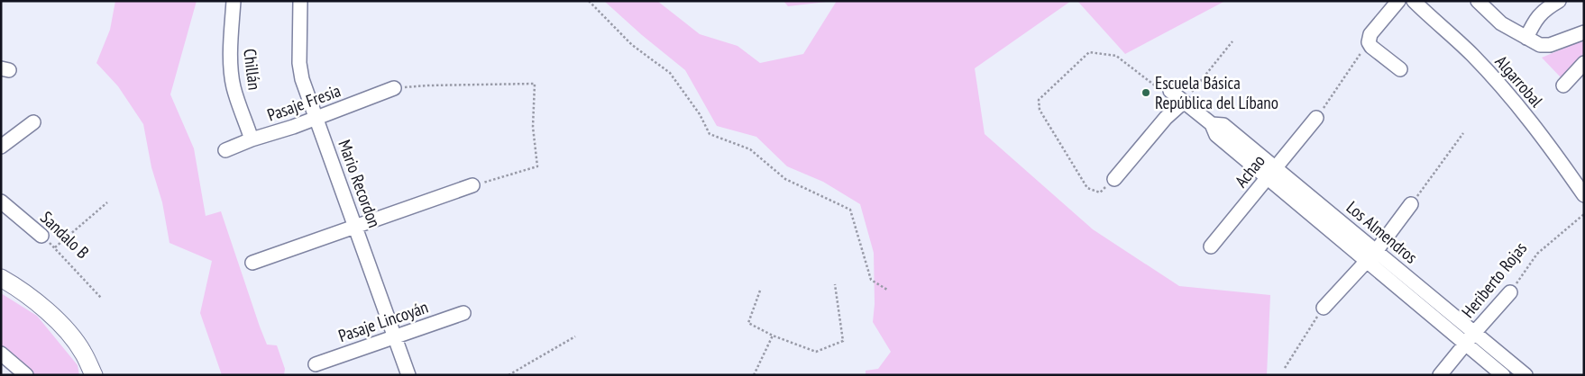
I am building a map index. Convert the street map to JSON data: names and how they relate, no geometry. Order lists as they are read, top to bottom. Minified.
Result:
{"streets":{"street":["Chillán","Algarrobal","Pasaje Fresia","Achao","Mario Recordon","Los Almendros","Sandalo B","Heriberto Rojas","Pasaje Lincoyán"]},"crossings":[["Chillán","Pasaje Fresia"],["Pasaje Fresia","Mario Recordon"],["Achao","Los Almendros"],["Mario Recordon","Pasaje Lincoyán"],["Los Almendros","Heriberto Rojas"]],"places":["Escuela Básica República del Líbano"]}
